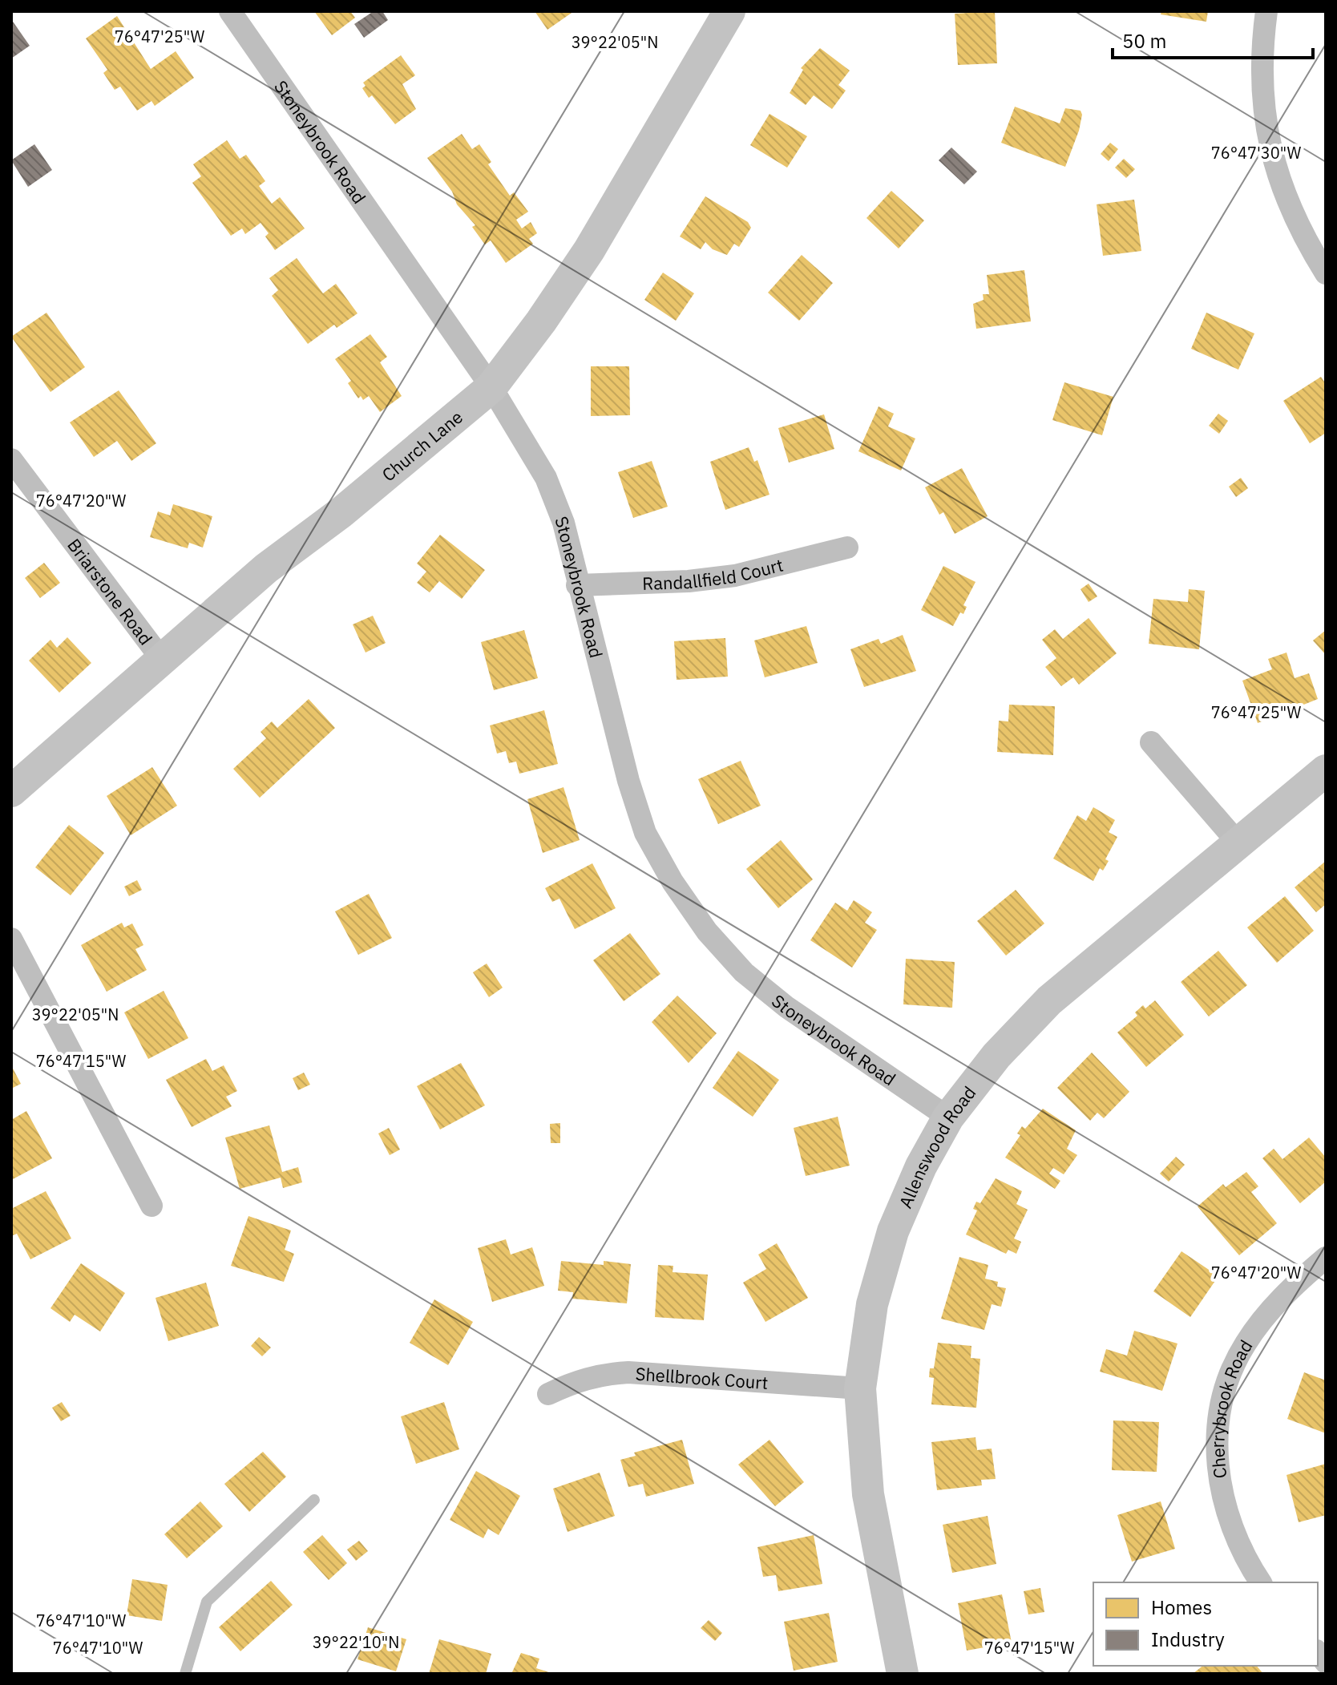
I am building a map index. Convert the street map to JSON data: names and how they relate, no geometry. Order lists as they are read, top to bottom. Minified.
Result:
{"streets":{"street":["Stoneybrook Road","Church Lane","Randallfield Court","Briarstone Road","Allenswood Road","Shellbrook Court","Cherrybrook Road"]},"crossings":[["Stoneybrook Road","Church Lane"],["Stoneybrook Road","Randallfield Court"],["Stoneybrook Road","Allenswood Road"],["Church Lane","Briarstone Road"],["Allenswood Road","Shellbrook Court"]],"legend":["Homes","Industry"],"scale_bar":"50 m","coordinates":["76°47'25\"W","39°22'05\"N","76°47'30\"W","76°47'20\"W","76°47'15\"W","76°47'10\"W","39°22'10\"N"]}
